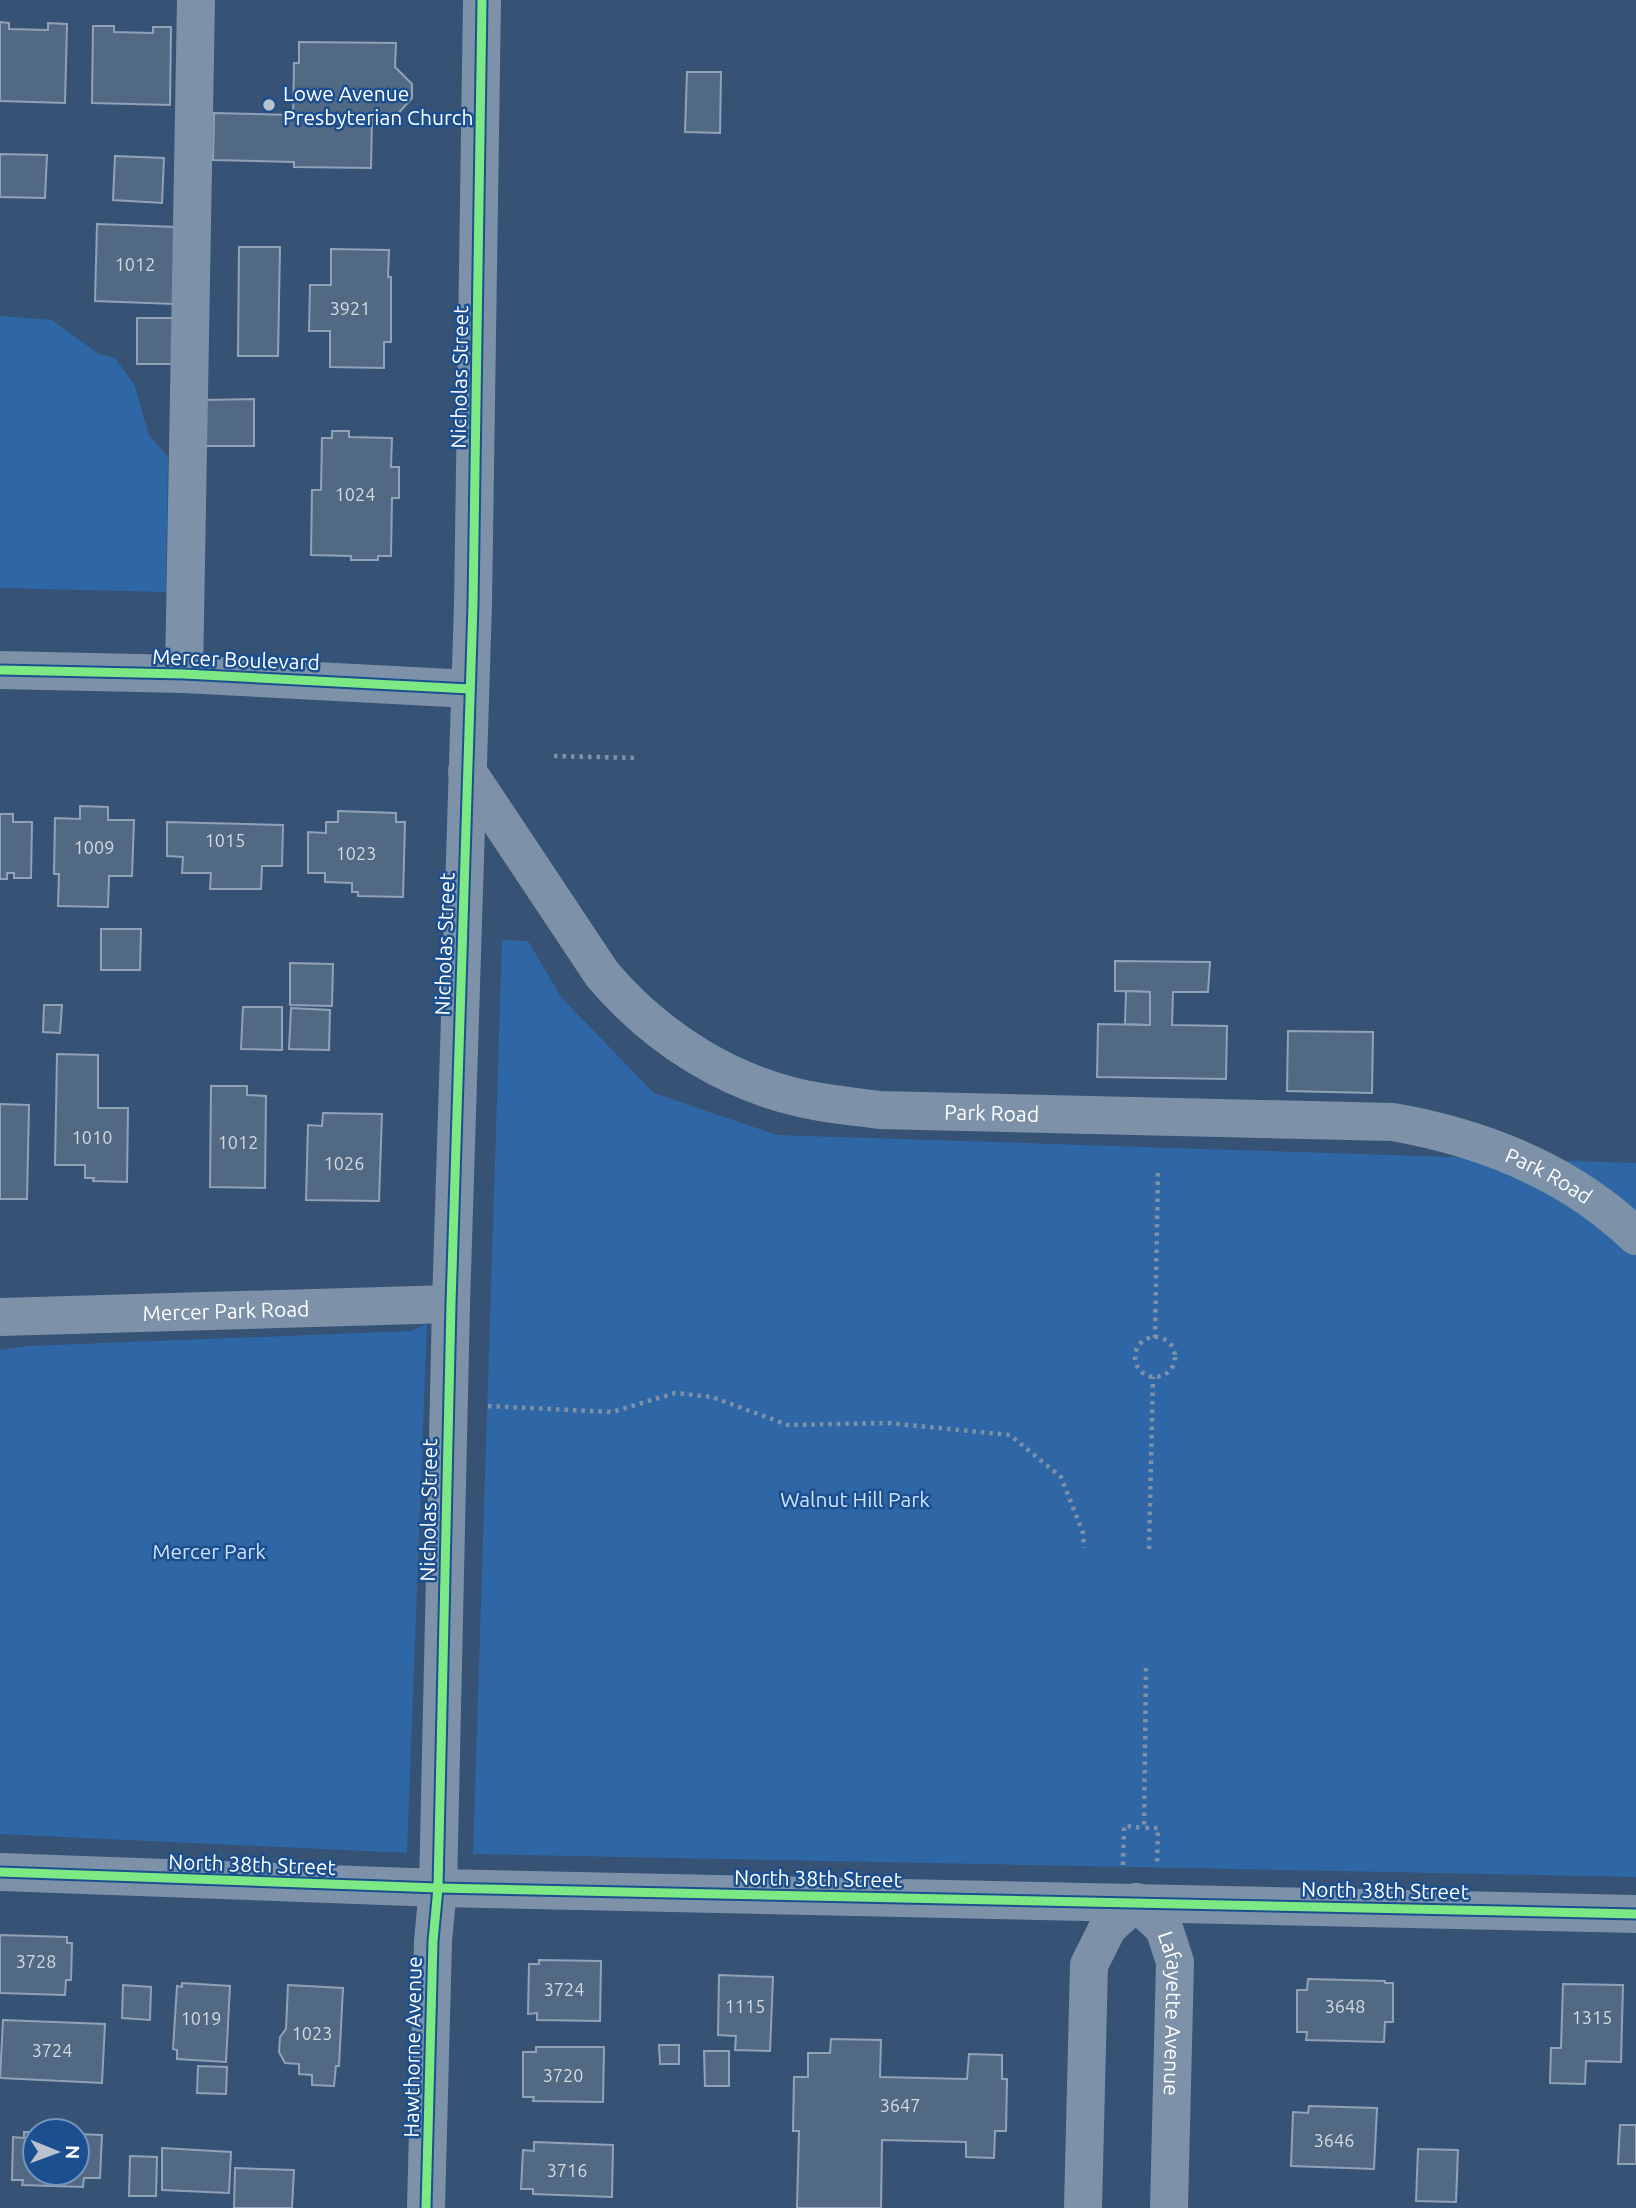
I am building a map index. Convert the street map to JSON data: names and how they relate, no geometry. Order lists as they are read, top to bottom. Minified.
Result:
{"streets":{"street":["Nicholas Street","Mercer Boulevard","Park Road","Mercer Park Road","North 38th Street","Lafayette Avenue","Hawthorne Avenue"]},"crossings":[["Nicholas Street","Mercer Boulevard"],["Nicholas Street","Park Road"],["Nicholas Street","Mercer Park Road"],["Nicholas Street","North 38th Street"],["Nicholas Street","Hawthorne Avenue"],["North 38th Street","Lafayette Avenue"],["North 38th Street","Hawthorne Avenue"]],"parks":["Walnut Hill Park","Mercer Park"],"places":["Lowe Avenue Presbyterian Church"],"house_numbers":["1012","3921","1024","1015","1009","1023","1010","1012","1026","3728","3724","1115","3648","1315","1019","1023","3724","3720","3647","3646","3716"],"north":"right"}
